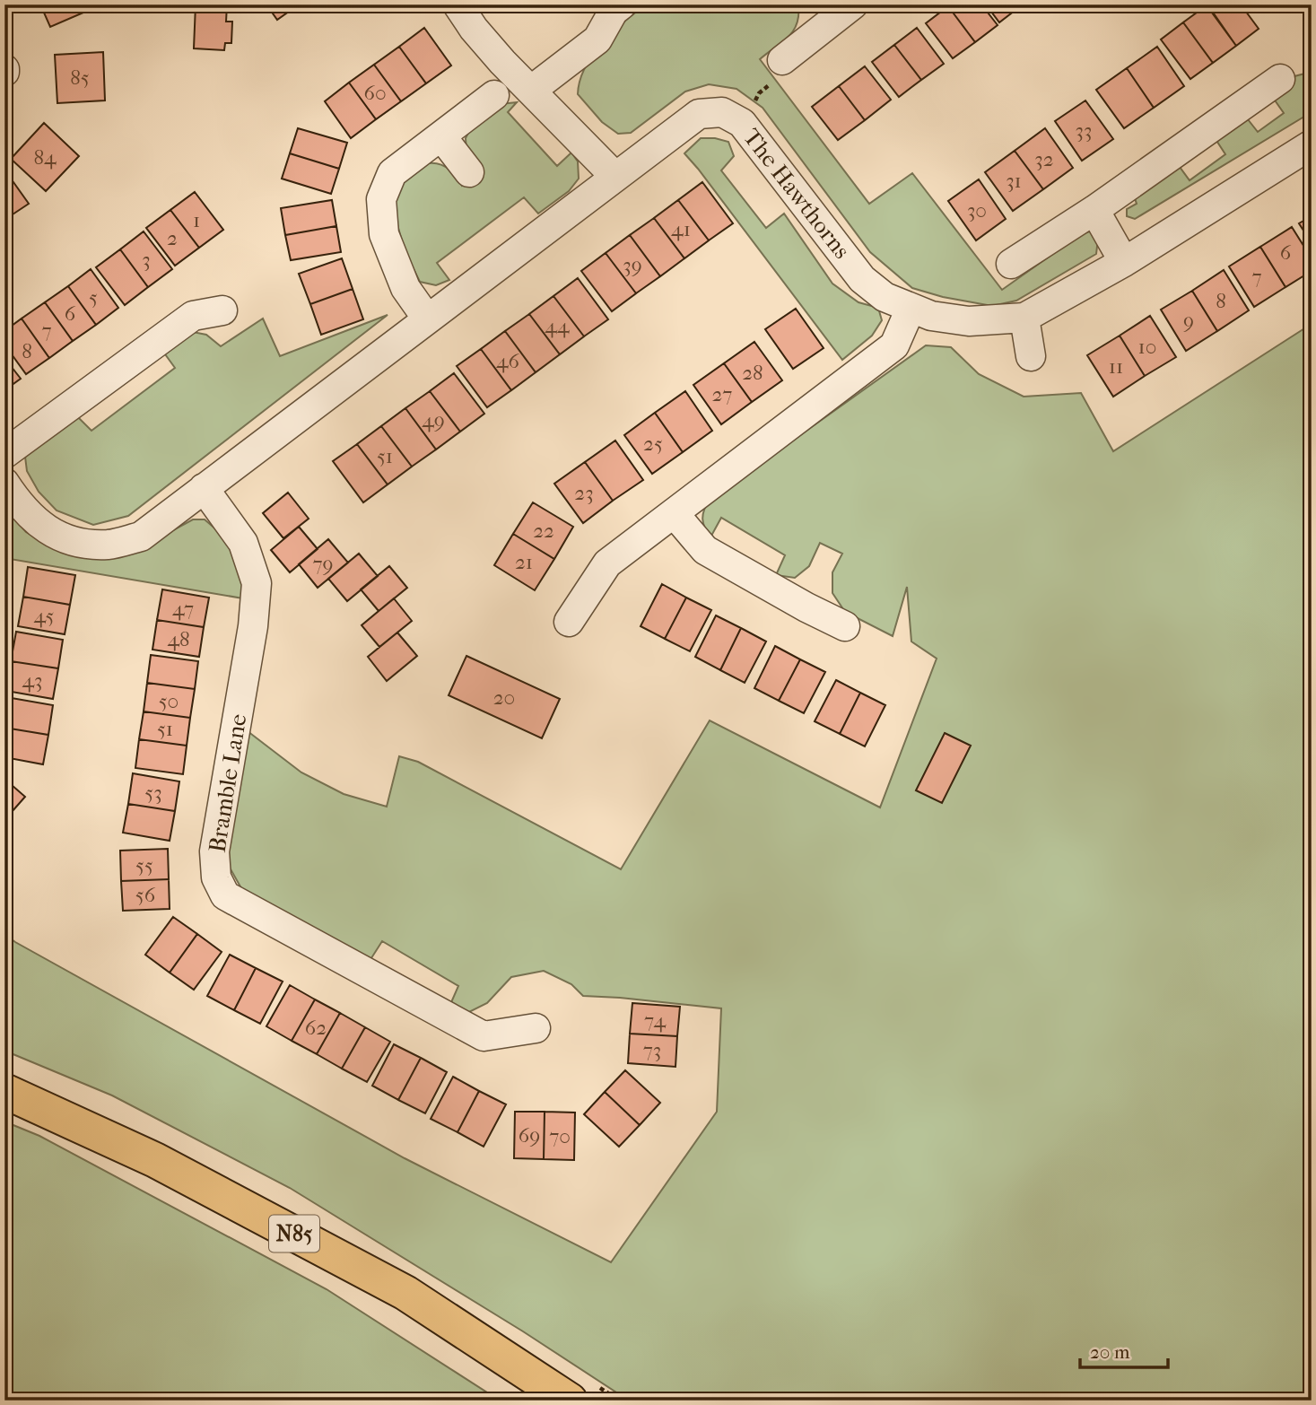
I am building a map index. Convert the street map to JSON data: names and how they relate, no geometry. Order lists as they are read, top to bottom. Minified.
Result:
{"streets":{"main road":["N85"],"street":["The Hawthorns","Bramble Lane"]},"crossings":[["The Hawthorns","Bramble Lane"]],"house_numbers":["85","60","33","84","32","31","30","1","41","2","6","3","39","7","5","8","6","9","44","7","10","8","46","11","28","27","49","25","51","23","22","21","79","47","45","48","43","20","50","51","53","55","56","74","62","73","69","70"],"scale_bar":"20 m"}
